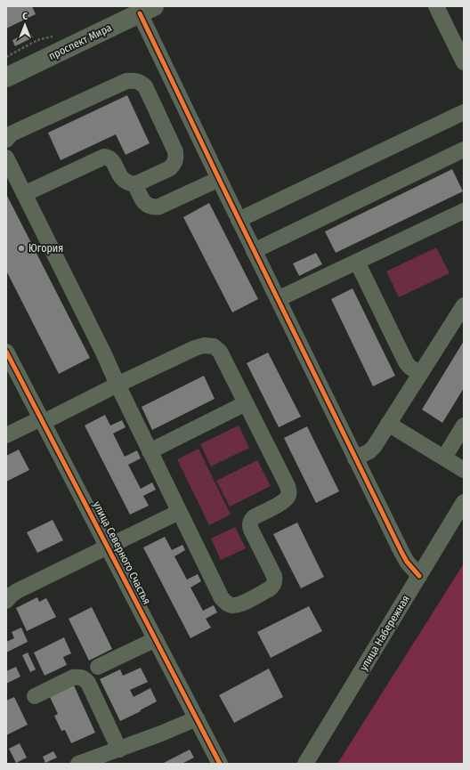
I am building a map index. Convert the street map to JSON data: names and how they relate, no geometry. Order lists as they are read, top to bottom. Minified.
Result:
{"streets":{"main road":["проспект Мира"],"street":["улица Северного Счастья","улица Набережная"]},"places":["Югория"],"north":"top"}
